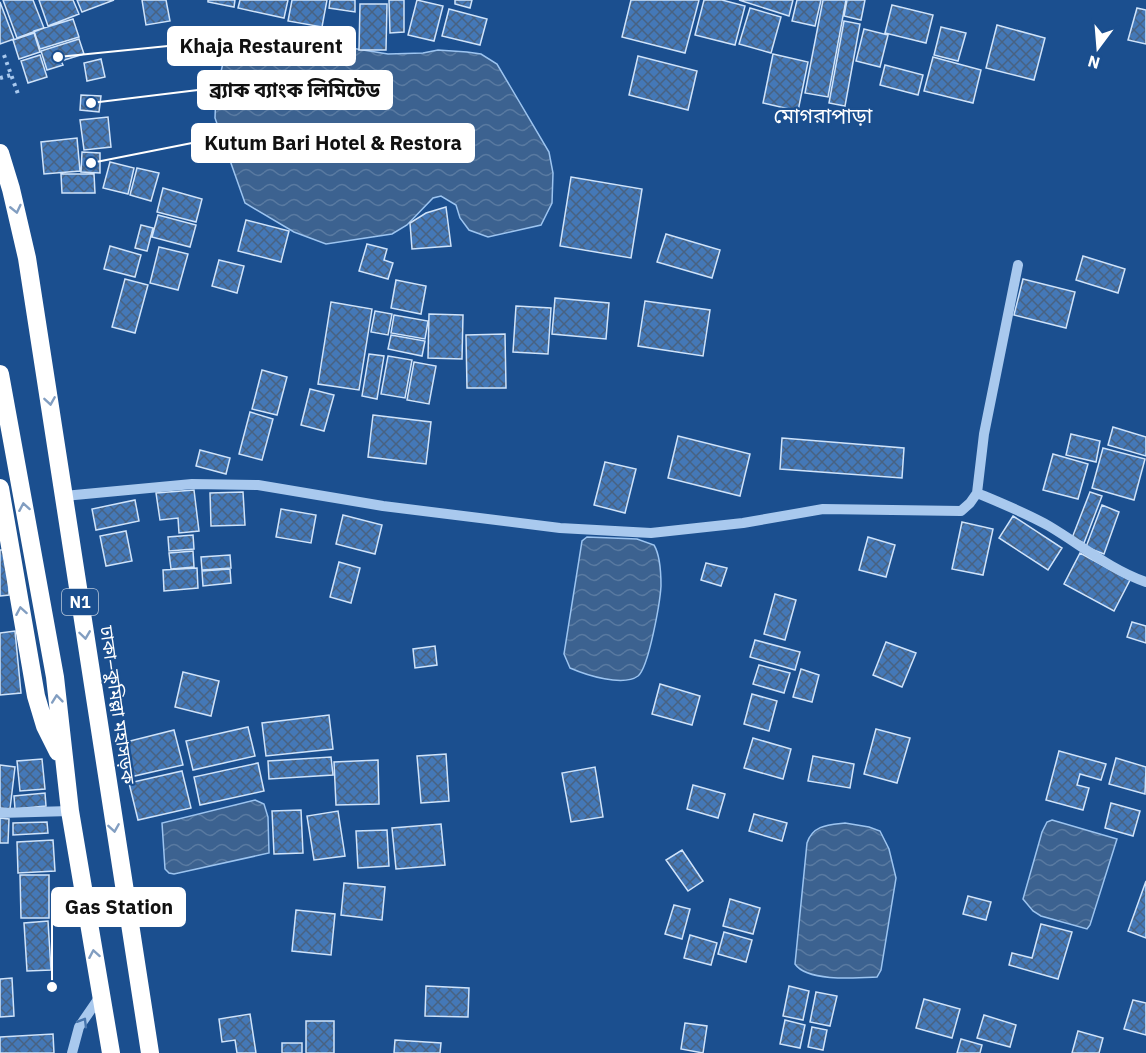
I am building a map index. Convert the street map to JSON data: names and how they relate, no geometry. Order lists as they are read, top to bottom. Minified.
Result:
{"streets":{"highway":["N1","ঢাকা–কুমিল্লা মহাসড়ক"]},"districts":["মোগরাপাড়া"],"places":["Khaja Restaurent","ব্র্যাক ব্যাংক লিমিটেড","Kutum Bari Hotel & Restora","Gas Station"],"north":"bottom"}
